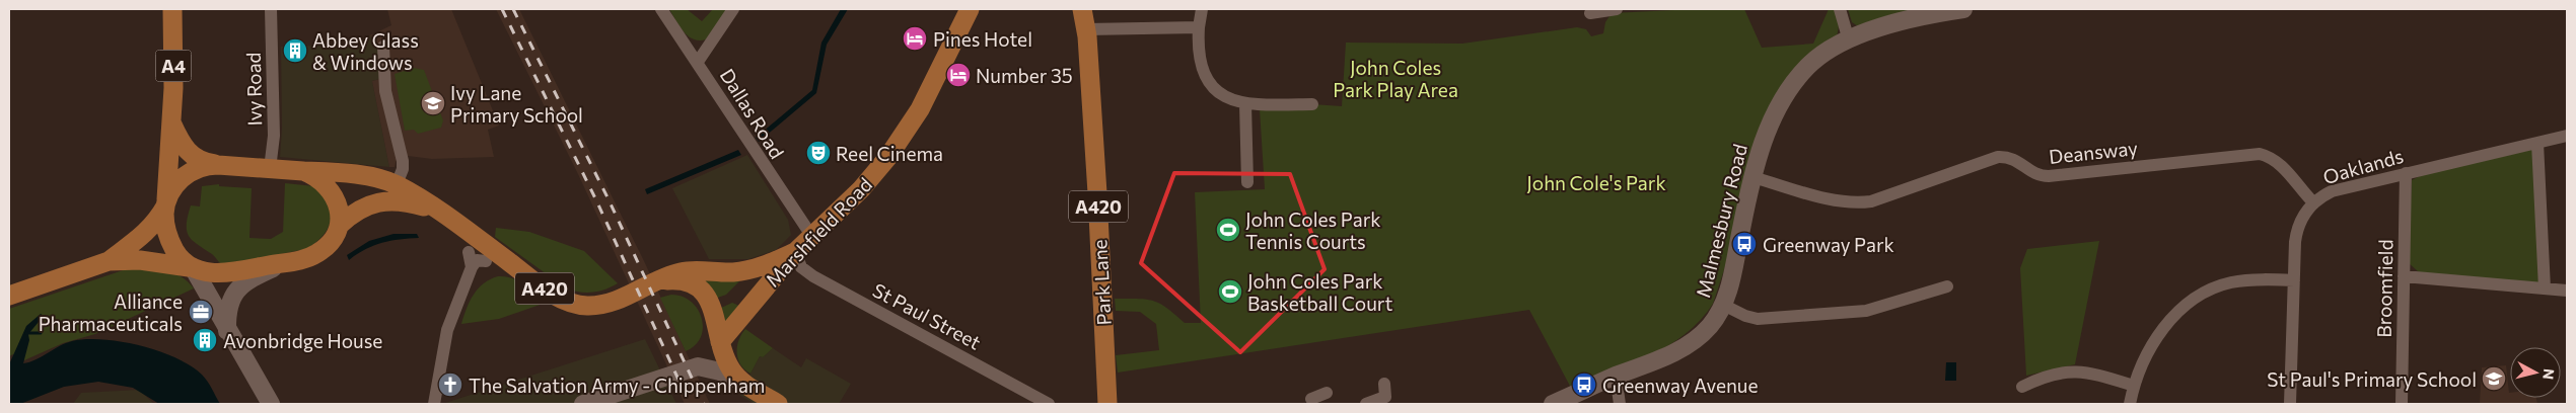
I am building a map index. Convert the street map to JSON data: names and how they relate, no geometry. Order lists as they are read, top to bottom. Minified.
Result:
{"streets":{"main road":["A4","A420","Malmesbury Road","Marshfield Road","Park Lane"],"street":["Ivy Road","Dallas Road","Deansway","Oaklands","Broomfield","St Paul Street"]},"crossings":[["A4","Ivy Road"],["A4","A420"],["Ivy Road","A420"],["Dallas Road","Marshfield Road"],["Deansway","Oaklands"],["Deansway","Malmesbury Road"],["Oaklands","Broomfield"],["A420","Marshfield Road"],["A420","St Paul Street"],["Marshfield Road","St Paul Street"]],"parks":["John Coles Park Play Area","John Cole's Park"],"places":{"hotel":["Pines Hotel","Number 35"],"building":["Abbey Glass & Windows","Avonbridge House"],"school or university":["Ivy Lane Primary School","St Paul's Primary School"],"theatre":["Reel Cinema"],"sports":["John Coles Park Tennis Courts","John Coles Park Basketball Court"],"bus stop":["Greenway Park","Greenway Avenue"],"office":["Alliance Pharmaceuticals"],"church":["The Salvation Army - Chippenham"]},"north":"right"}
